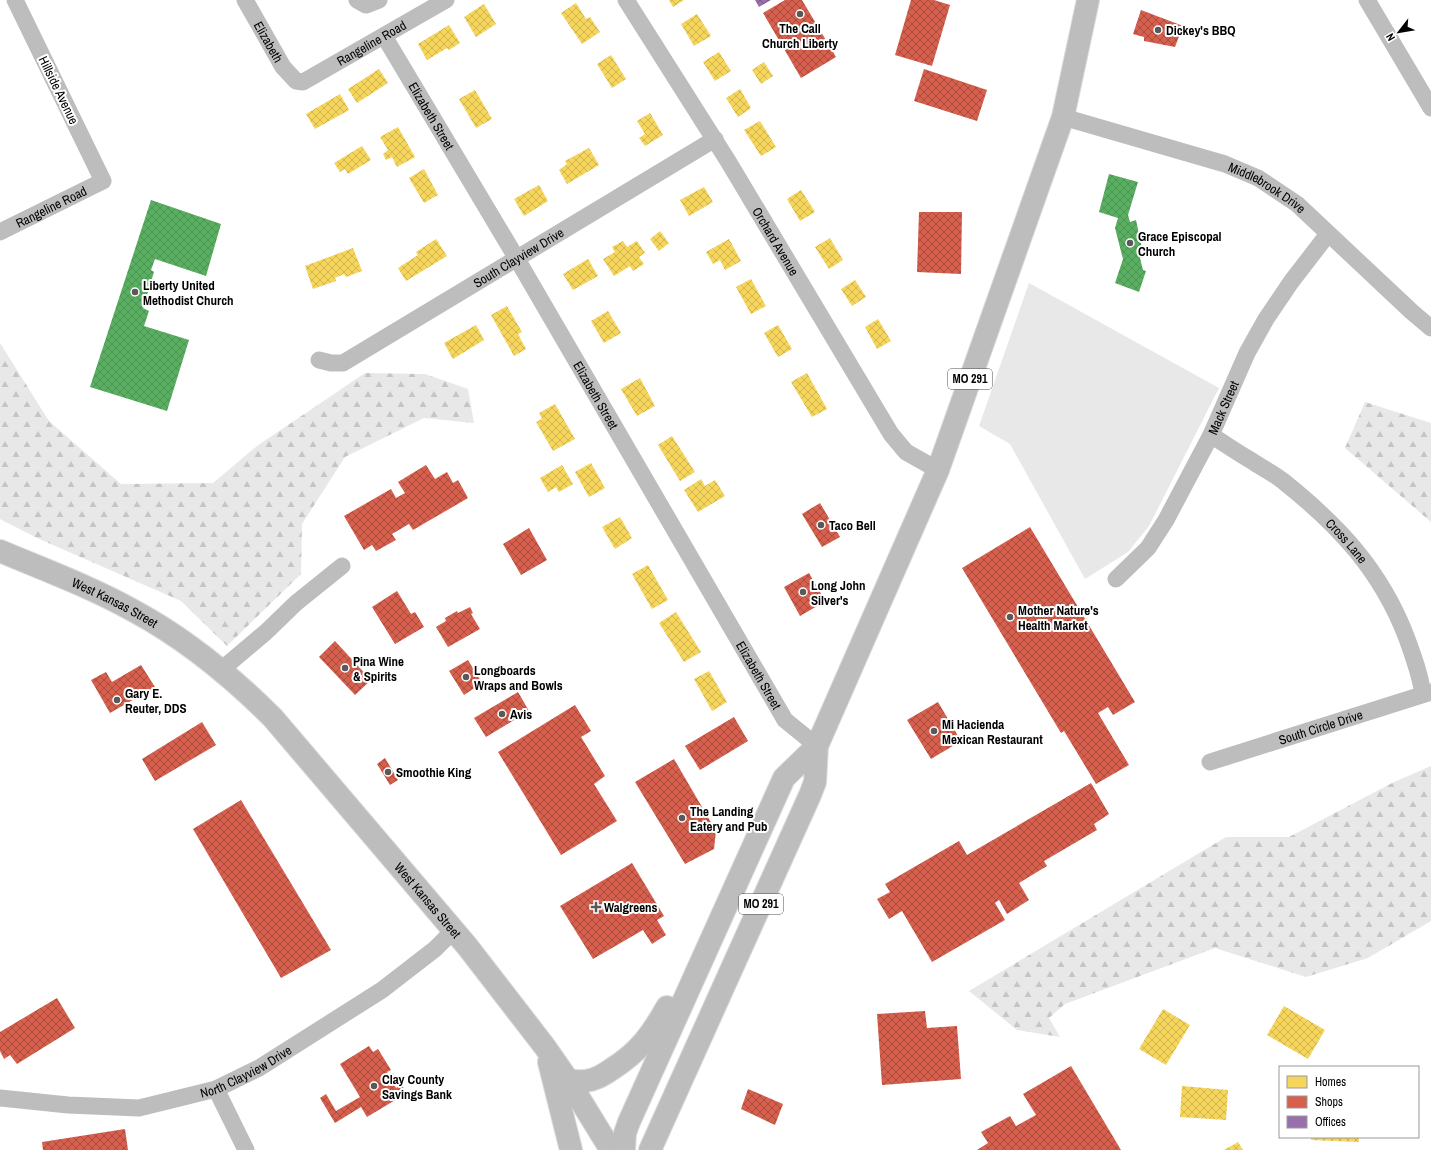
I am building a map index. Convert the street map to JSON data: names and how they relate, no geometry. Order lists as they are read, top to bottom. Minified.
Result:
{"streets":{"main road":["MO 291","West Kansas Street"],"street":["Elizabeth","Rangeline Road","Hillside Avenue","Elizabeth Street","Middlebrook Drive","Orchard Avenue","South Clayview Drive","Mack Street","Cross Lane","South Circle Drive","North Clayview Drive"]},"crossings":[["Elizabeth","Rangeline Road"],["Rangeline Road","Hillside Avenue"],["Rangeline Road","Elizabeth Street"],["Elizabeth Street","South Clayview Drive"],["Elizabeth Street","MO 291"],["Middlebrook Drive","MO 291"],["Middlebrook Drive","Mack Street"],["Orchard Avenue","South Clayview Drive"],["Orchard Avenue","MO 291"],["Mack Street","Cross Lane"],["Cross Lane","South Circle Drive"],["West Kansas Street","North Clayview Drive"]],"places":{"other":["The Call Church Liberty","Dickey's BBQ","Grace Episcopal Church","Liberty United Methodist Church","Taco Bell","Long John Silver's","Mother Nature's Health Market","Pina Wine & Spirits","Longboards Wraps and Bowls","Gary E. Reuter, DDS","Avis","Mi Hacienda Mexican Restaurant","Smoothie King","The Landing Eatery and Pub","Clay County Savings Bank"],"health":["Walgreens"]},"legend":["Homes","Shops","Offices"],"north":"bottom left"}
